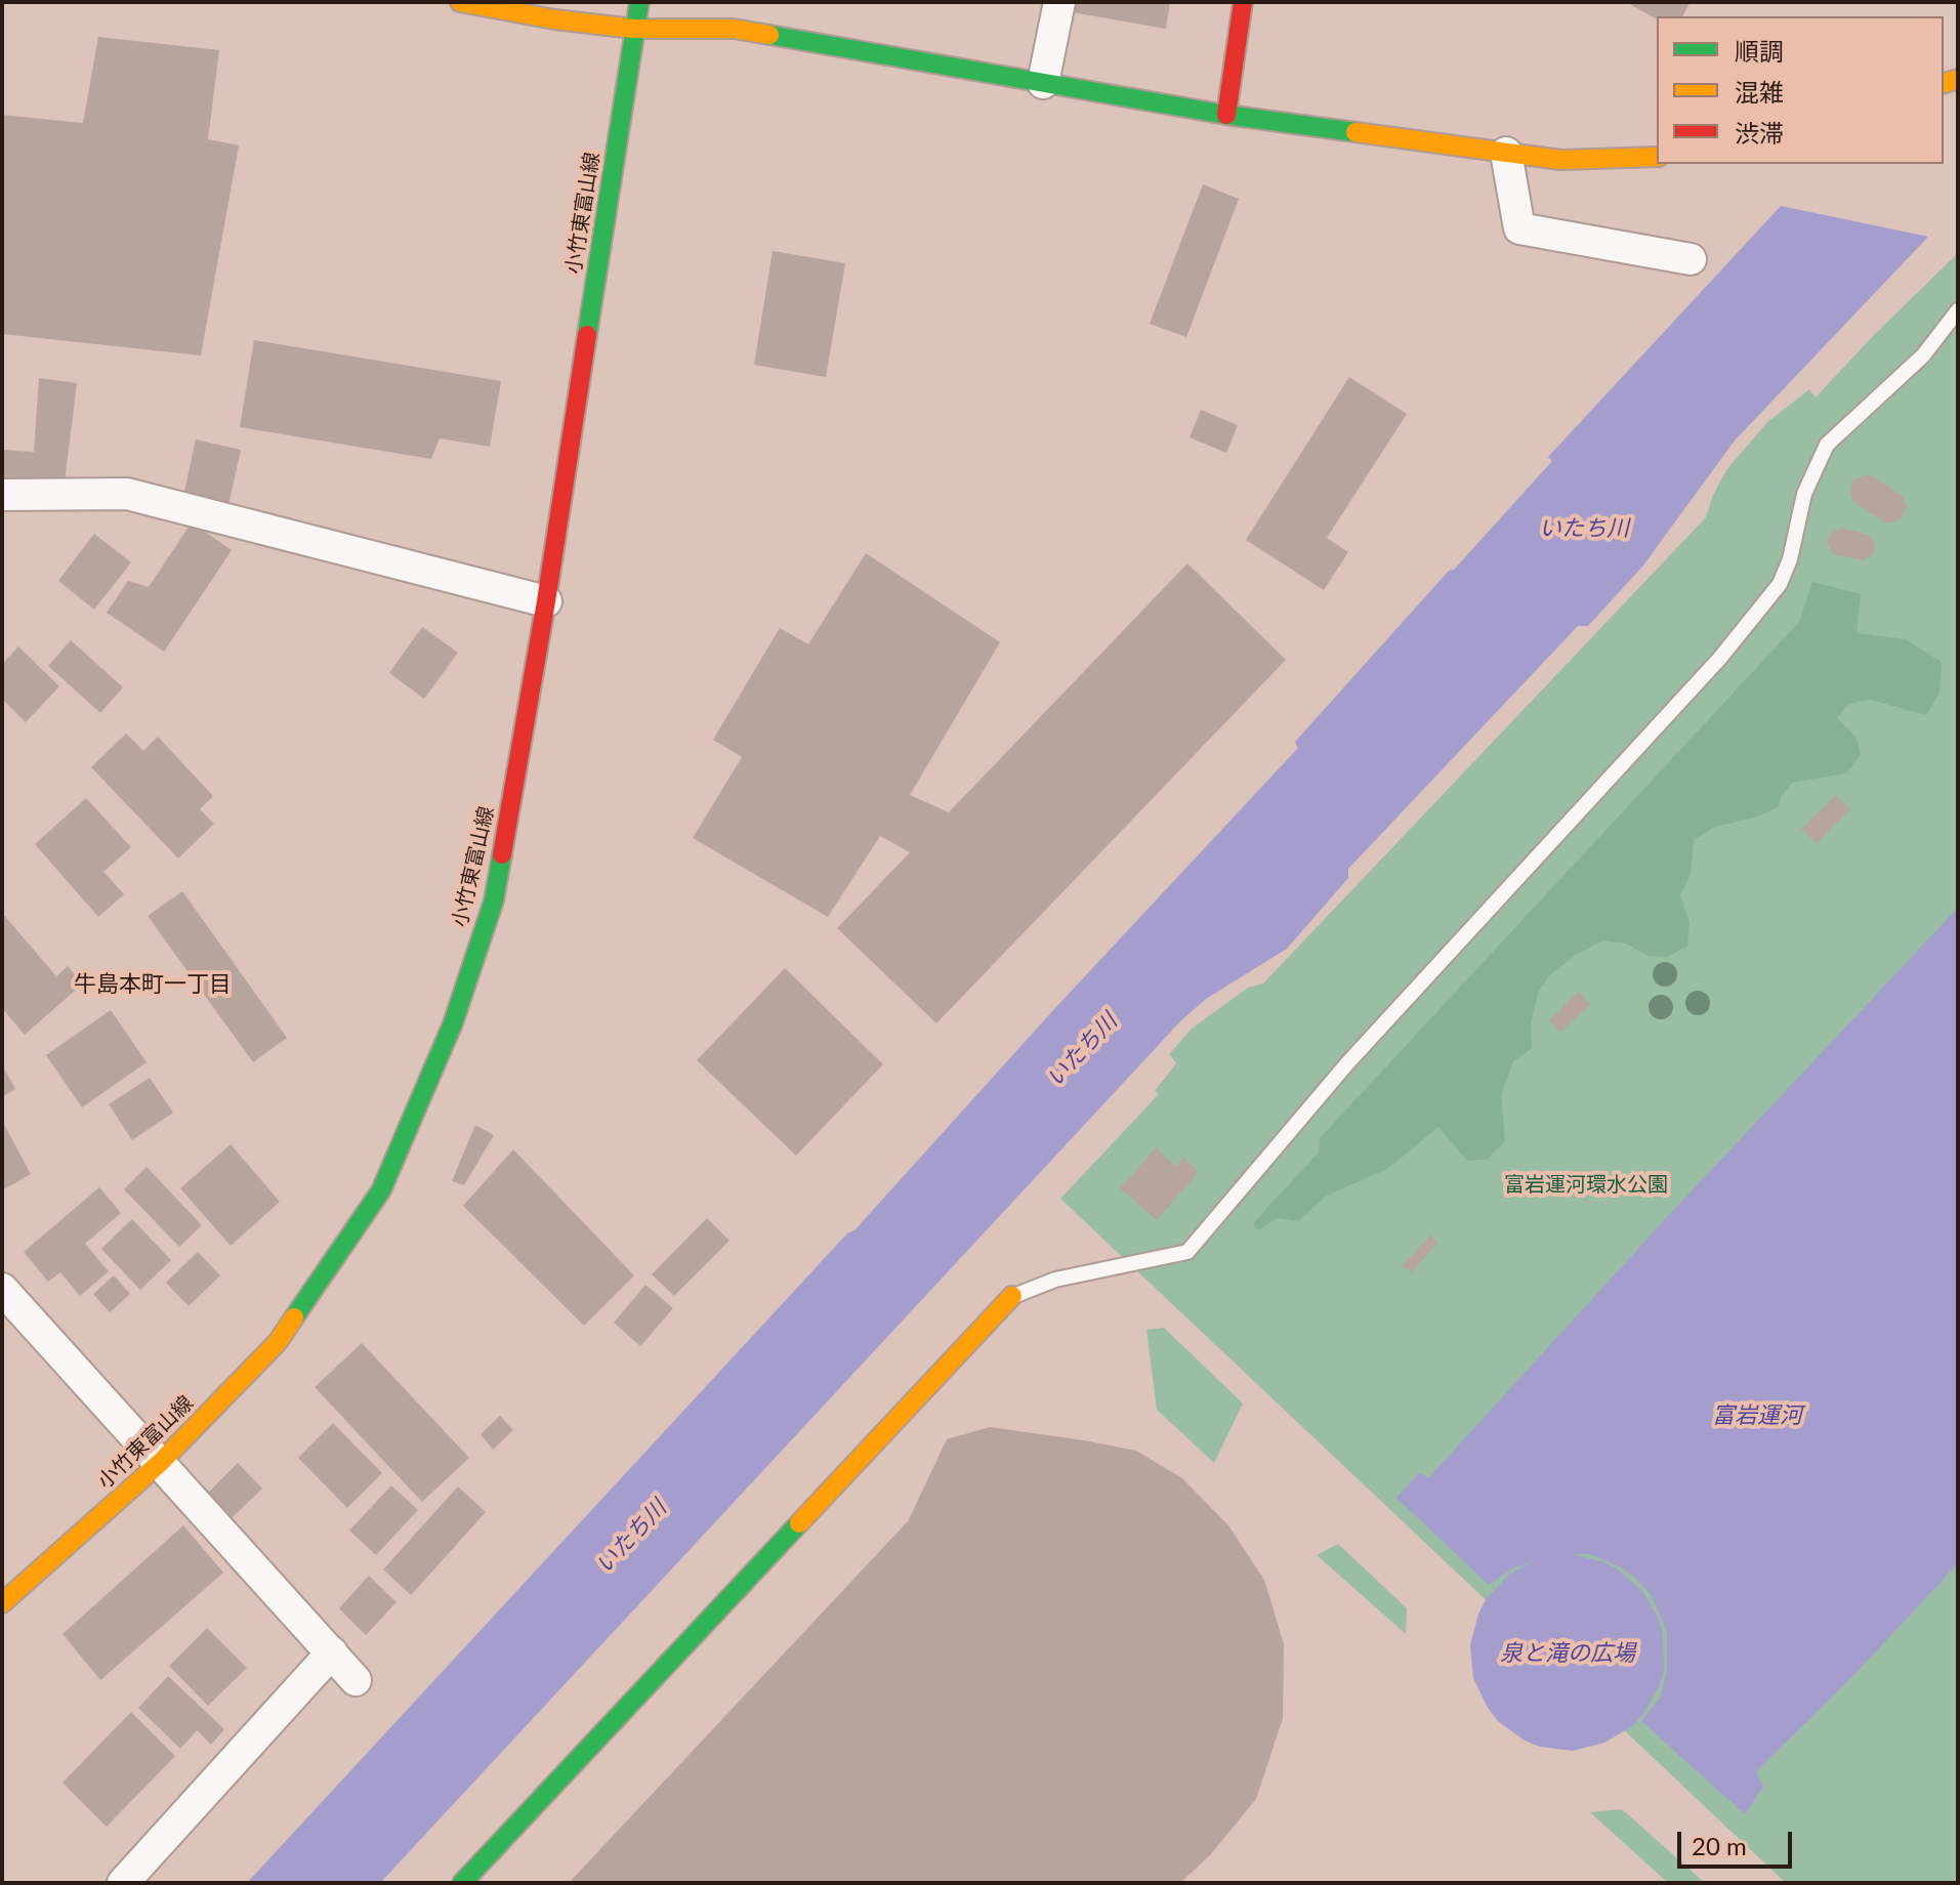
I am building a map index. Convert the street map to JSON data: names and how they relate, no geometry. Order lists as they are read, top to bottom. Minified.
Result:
{"streets":{"street":["小竹東富山線"]},"districts":["牛島本町一丁目"],"water":["いたち川","富岩運河","泉と滝の広場"],"parks":["富岩運河環水公園"],"legend":["順調","混雑","渋滞"],"scale_bar":"20 m"}
